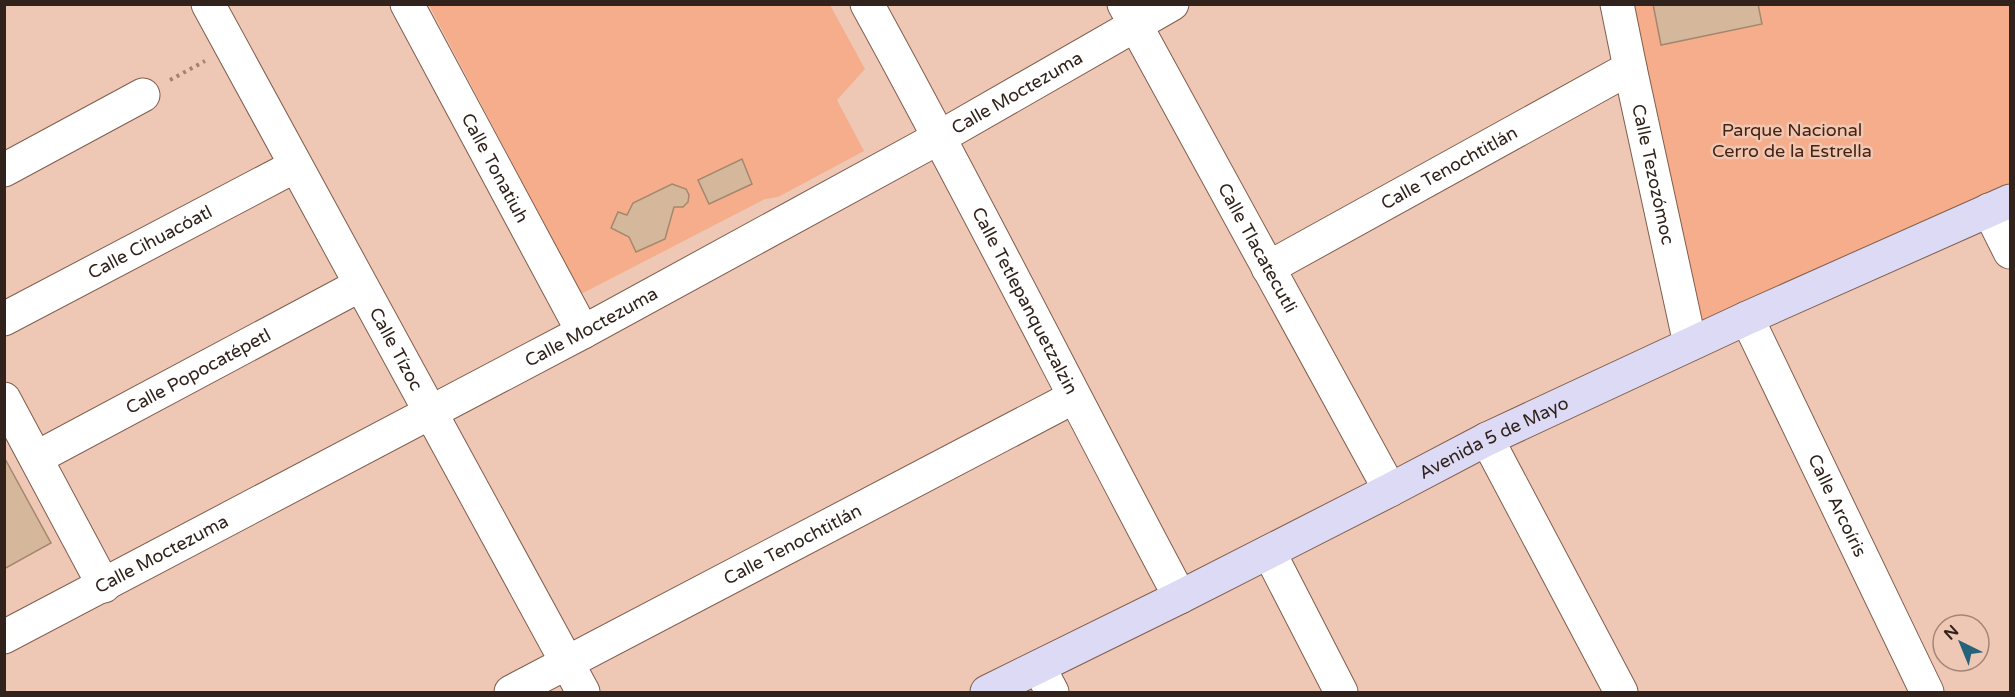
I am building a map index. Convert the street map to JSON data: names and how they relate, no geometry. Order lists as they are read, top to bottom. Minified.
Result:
{"streets":{"street":["Calle Moctezuma","Calle Tonatiuh","Calle Tenochtitlán","Calle Tezozómoc","Calle Cihuacóatl","Calle Tlacatecutli","Calle Tetlepanquetzalzin","Calle Tízoc","Calle Popocatépetl","Avenida 5 de Mayo","Calle Arcoíris"]},"crossings":[["Calle Moctezuma","Calle Tonatiuh"],["Calle Moctezuma","Calle Tlacatecutli"],["Calle Moctezuma","Calle Tetlepanquetzalzin"],["Calle Moctezuma","Calle Tízoc"],["Calle Tenochtitlán","Calle Tezozómoc"],["Calle Tenochtitlán","Calle Tlacatecutli"],["Calle Tenochtitlán","Calle Tetlepanquetzalzin"],["Calle Tenochtitlán","Calle Tízoc"],["Calle Tezozómoc","Avenida 5 de Mayo"],["Calle Cihuacóatl","Calle Tízoc"],["Calle Tlacatecutli","Avenida 5 de Mayo"],["Calle Tetlepanquetzalzin","Avenida 5 de Mayo"],["Calle Tízoc","Calle Popocatépetl"],["Avenida 5 de Mayo","Calle Arcoíris"]],"parks":["Parque Nacional Cerro de la Estrella"],"north":"top left"}
